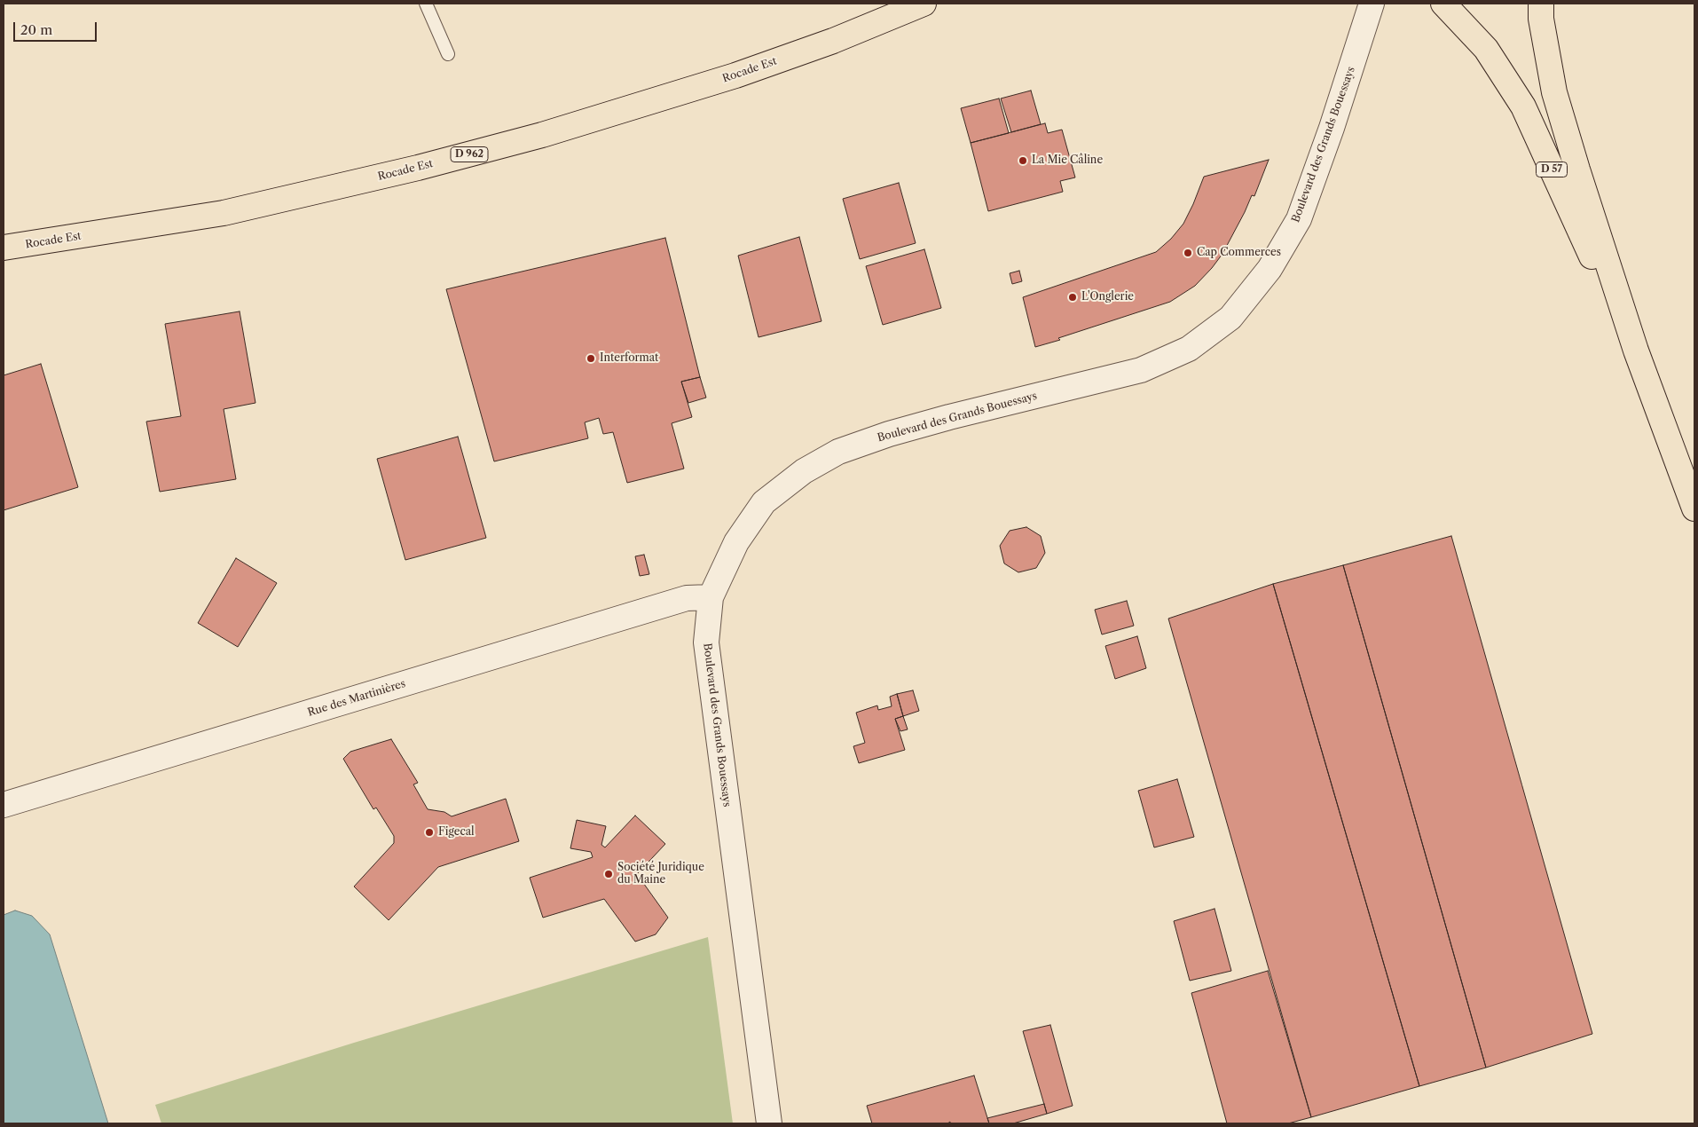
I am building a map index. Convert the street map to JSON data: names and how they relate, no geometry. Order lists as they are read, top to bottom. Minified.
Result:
{"streets":{"main road":["Rocade Est","D 962","D 57"],"street":["Boulevard des Grands Bouessays","Rue des Martinières"]},"crossings":[["Boulevard des Grands Bouessays","Rue des Martinières"]],"places":["La Mie Câline","Cap Commerces","L'Onglerie","Interformat","Figecal","Société Juridique du Maine"],"scale_bar":"20 m"}
